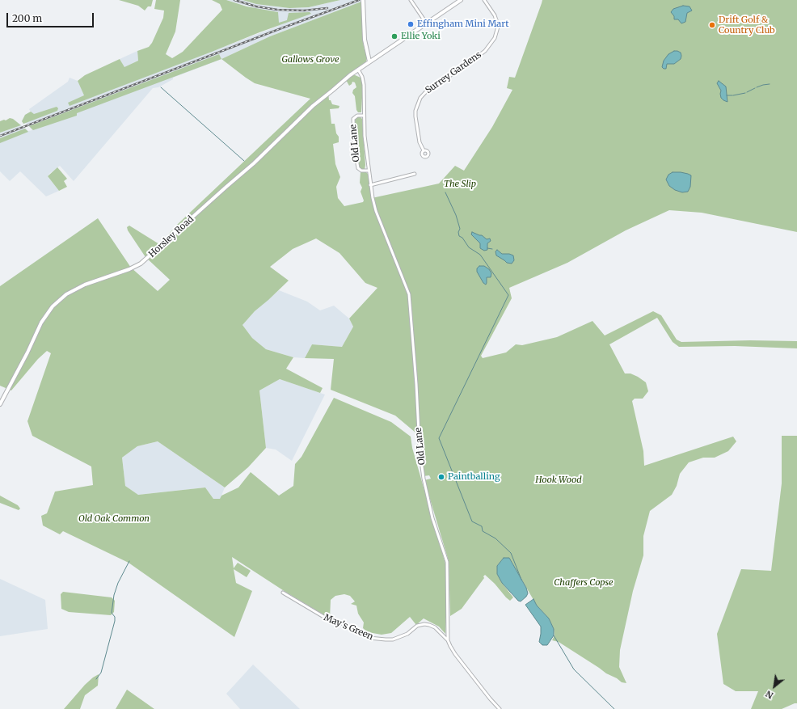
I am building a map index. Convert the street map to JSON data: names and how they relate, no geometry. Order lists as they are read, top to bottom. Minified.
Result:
{"streets":{"street":["Surrey Gardens","Old Lane","Horsley Road","May's Green"]},"crossings":[["Old Lane","Horsley Road"],["Old Lane","May's Green"]],"parks":["Gallows Grove","The Slip","Hook Wood","Old Oak Common","Chaffers Copse"],"places":["Effingham Mini Mart","Drift Golf & Country Club","Ellie Yoki","Paintballing"],"scale_bar":"200 m","north":"bottom left"}
